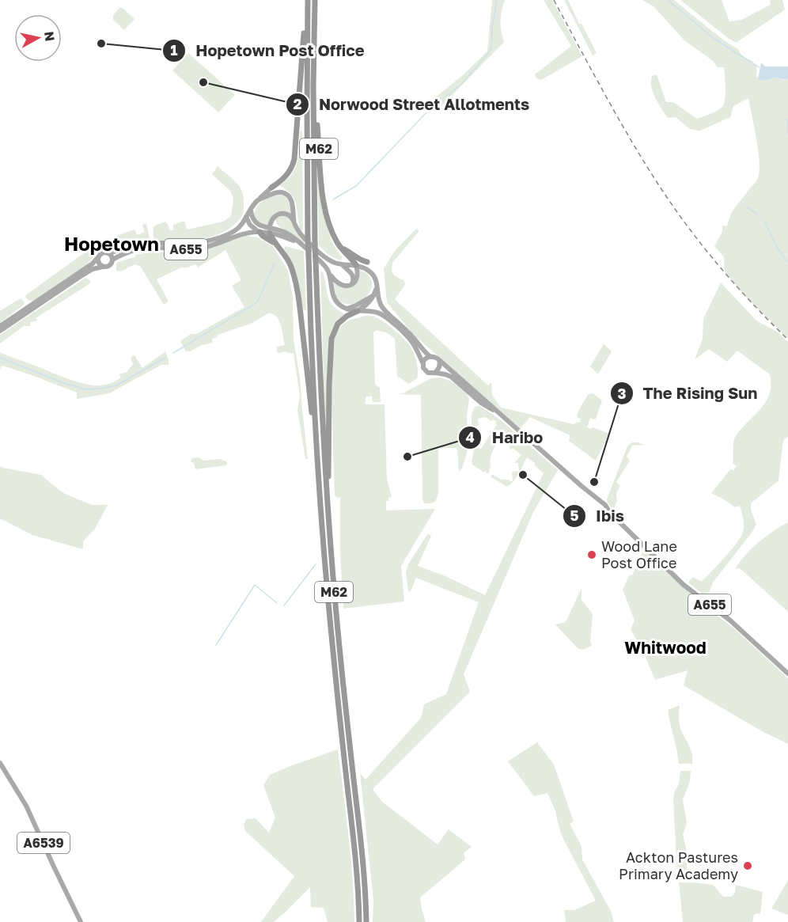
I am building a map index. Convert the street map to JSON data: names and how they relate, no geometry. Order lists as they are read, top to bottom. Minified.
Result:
{"streets":{"highway":["M62"],"main road":["A655","A6539"]},"crossings":[["M62","A655"]],"districts":["Hopetown","Whitwood"],"places":["Hopetown Post Office","Norwood Street Allotments","Haribo","Ibis","The Rising Sun","Wood Lane Post Office","Ackton Pastures Primary Academy"],"north":"right"}
